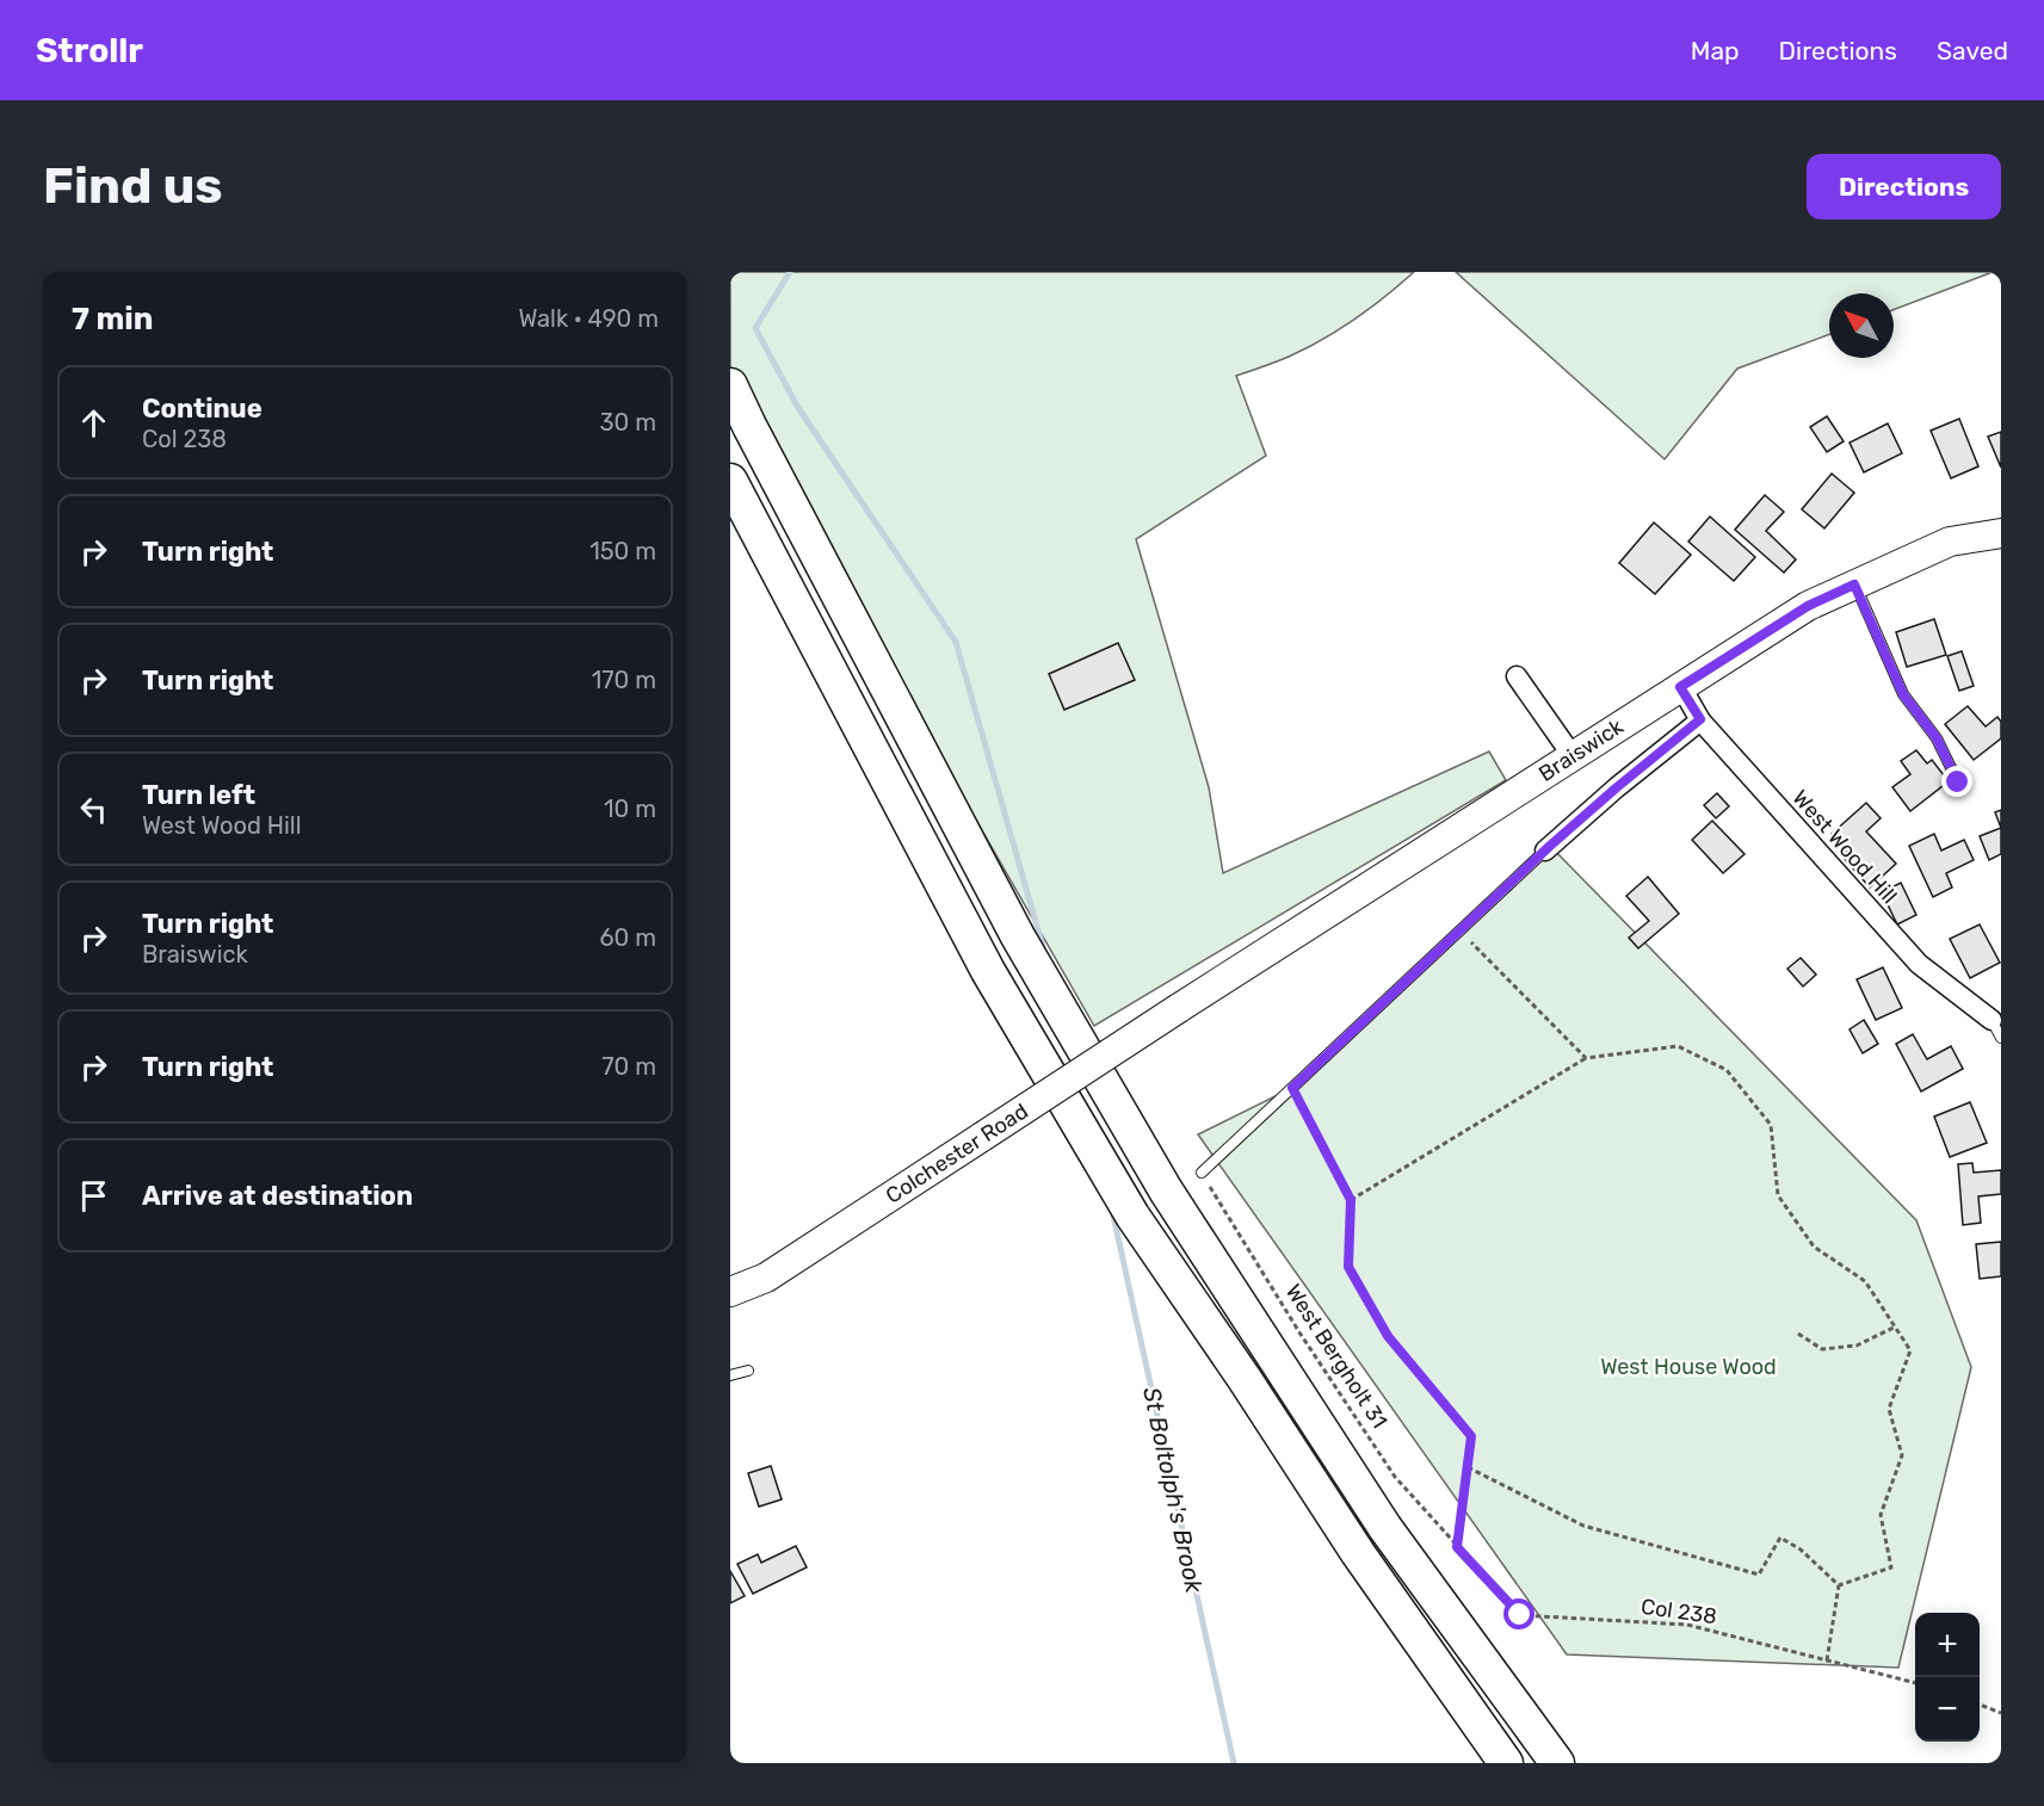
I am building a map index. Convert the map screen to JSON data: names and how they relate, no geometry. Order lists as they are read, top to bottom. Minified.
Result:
{"streets":{"main road":["Braiswick","Colchester Road"],"street":["West Wood Hill"],"path":["West Bergholt 31","Col 238"]},"crossings":[["Braiswick","West Wood Hill"],["Braiswick","Colchester Road"],["West Bergholt 31","Col 238"]],"water":["St Boltolph's Brook"],"parks":["West House Wood"],"north":"top left","page":{"header":"Strollr","nav":["Map","Directions","Saved"],"buttons":"Directions","title":"Find us","heading":["7 min","Walk · 490 m"],"list":[["Continue","Col 238","30 m"],["Turn right","150 m"],["Turn right","170 m"],["Turn left","West Wood Hill","10 m"],["Turn right","Braiswick","60 m"],["Turn right","70 m"],"Arrive at destination"],"map_buttons":["+","−"]}}
